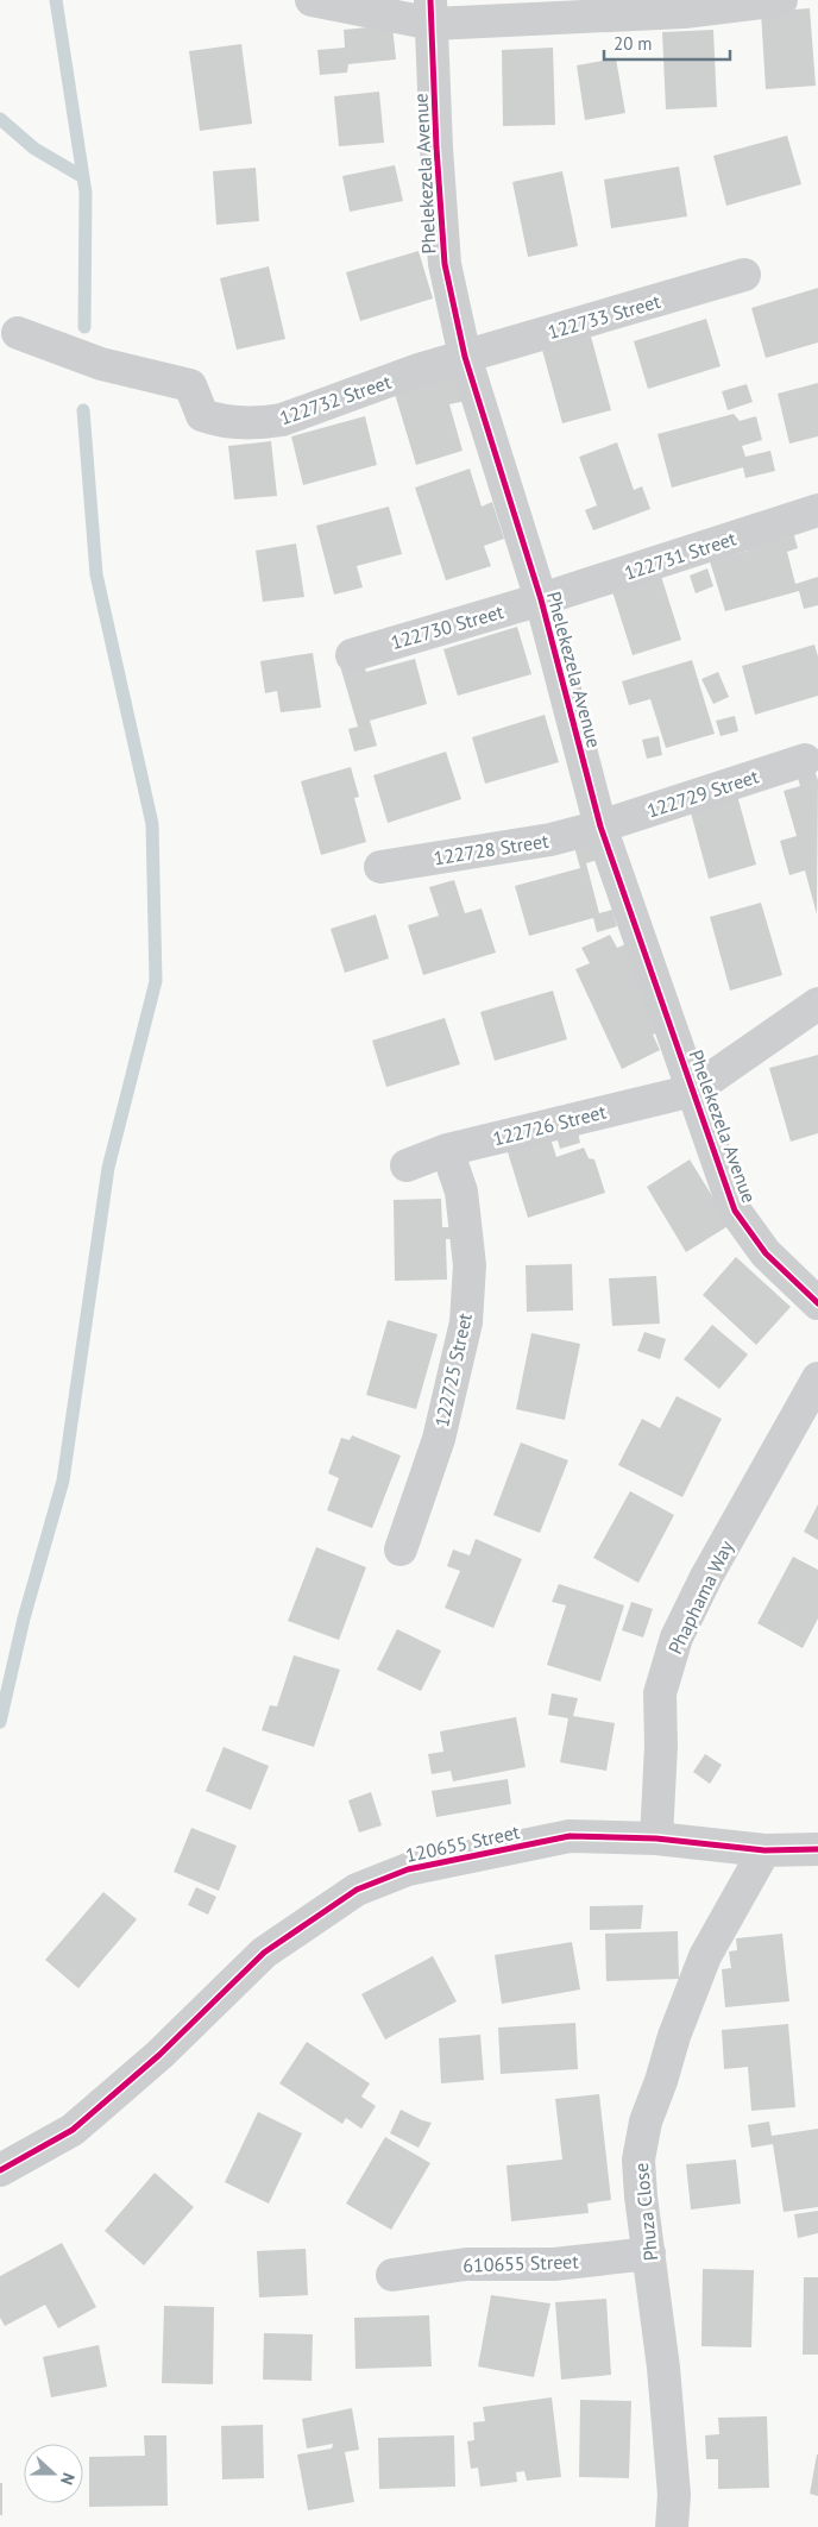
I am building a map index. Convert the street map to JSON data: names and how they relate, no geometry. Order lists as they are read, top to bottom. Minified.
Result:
{"streets":{"street":["Phelekezela Avenue","122733 Street","122732 Street","122731 Street","122730 Street","122729 Street","122728 Street","122726 Street","122725 Street","Phaphama Way","120655 Street","Phuza Close","610655 Street"]},"crossings":[["Phelekezela Avenue","122733 Street"],["Phelekezela Avenue","122732 Street"],["Phelekezela Avenue","122731 Street"],["Phelekezela Avenue","122730 Street"],["Phelekezela Avenue","122729 Street"],["Phelekezela Avenue","122728 Street"],["Phelekezela Avenue","122726 Street"],["122733 Street","122732 Street"],["122731 Street","122730 Street"],["122729 Street","122728 Street"],["122726 Street","122725 Street"],["Phaphama Way","120655 Street"],["120655 Street","Phuza Close"],["Phuza Close","610655 Street"]],"scale_bar":"20 m","north":"right"}
